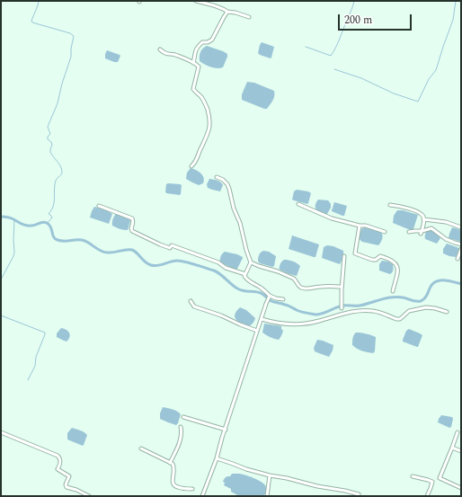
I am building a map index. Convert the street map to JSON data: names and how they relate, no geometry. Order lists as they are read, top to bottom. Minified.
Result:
{"scale_bar":"200 m"}
